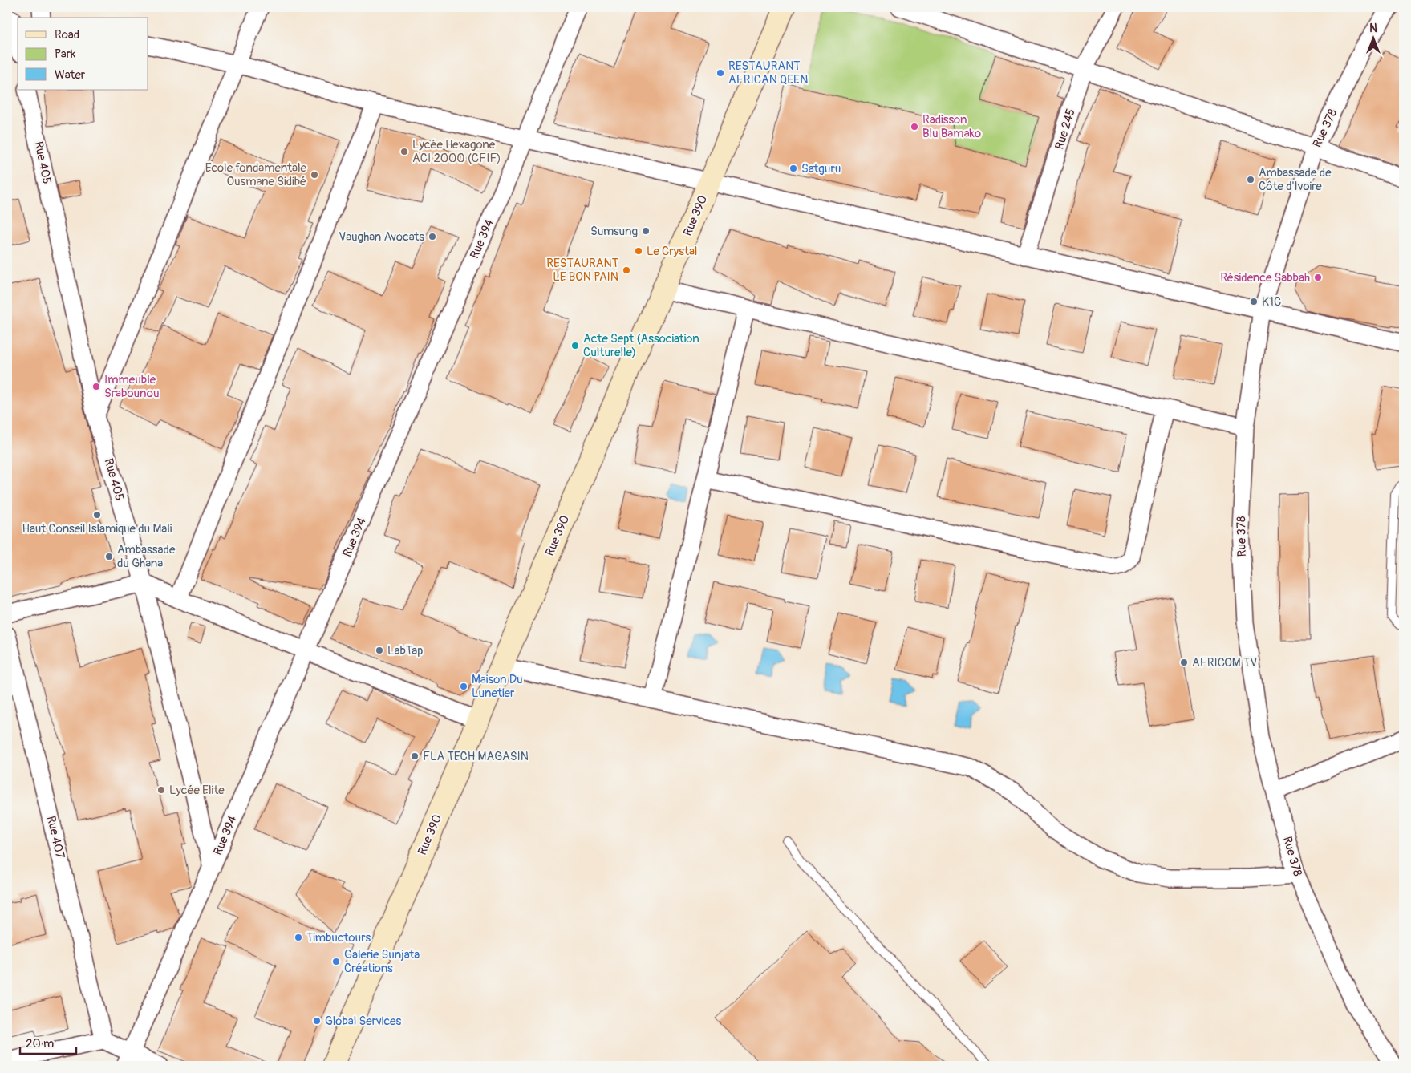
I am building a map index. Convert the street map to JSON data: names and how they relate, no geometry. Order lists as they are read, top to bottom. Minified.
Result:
{"streets":{"street":["Rue 378","Rue 245","Rue 405","Rue 390","Rue 394","Rue 407"]},"crossings":[["Rue 405","Rue 394"]],"places":["RESTAURANT AFRICAN QEEN","Radisson Blu Bamako","Lycée Hexagone ACI 2000 (CFIF)","Satguru","Ecole fondamentale Ousmane Sidibé","Ambassade de Côte d'Ivoire","Sumsung","Vaughan Avocats","Le Crystal","RESTAURANT LE BON PAIN","Résidence Sabbah","K1C","Acte Sept (Association Culturelle)","Immeuble Srabounou","Haut Conseil Islamique du Mali","Ambassade du Ghana","LabTap","AFRICOM TV","Maison Du Lunetier","FLA TECH MAGASIN","Lycée Elite","Timbuctours","Galerie Sunjata Créations","Global Services"],"legend":["Road","Park","Water"],"scale_bar":"20 m","north":"top"}
